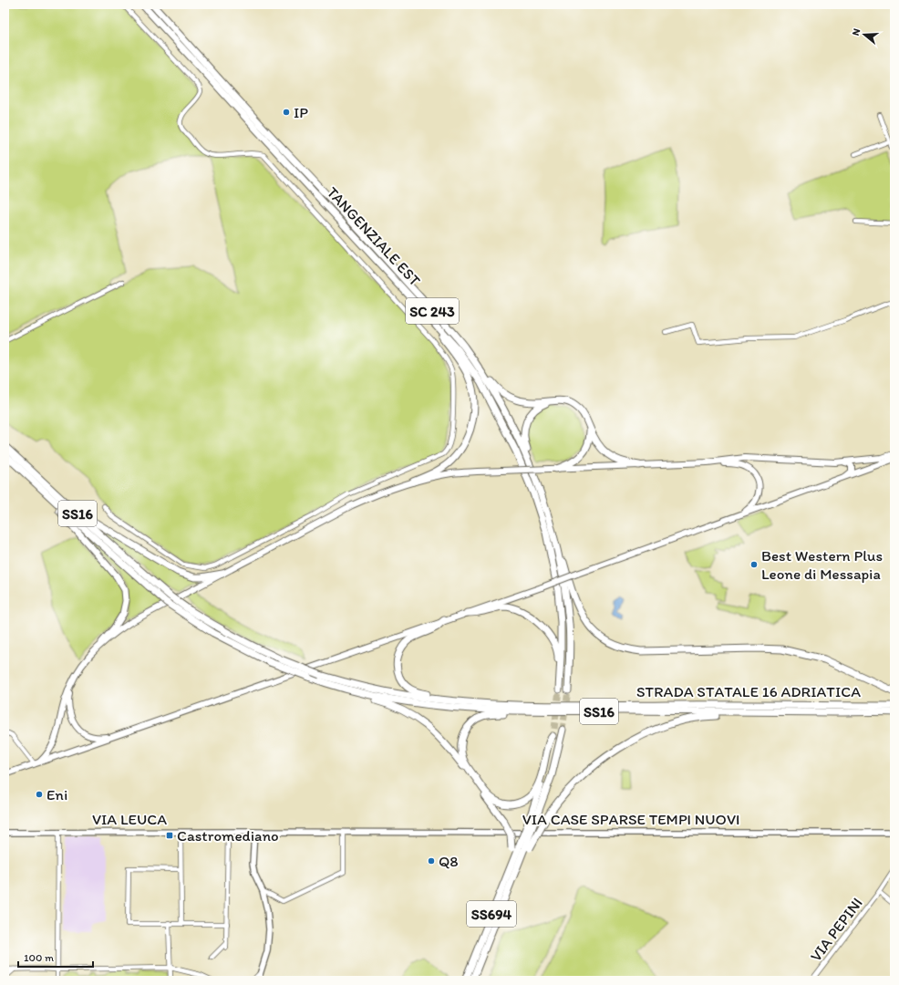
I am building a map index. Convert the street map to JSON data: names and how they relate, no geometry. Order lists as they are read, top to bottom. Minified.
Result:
{"streets":{"highway":["TANGENZIALE EST","SC 243","SS16","STRADA STATALE 16 ADRIATICA","SS694"],"street":["VIA LEUCA","VIA CASE SPARSE TEMPI NUOVI","VIA PEPINI"]},"crossings":[["VIA LEUCA","VIA CASE SPARSE TEMPI NUOVI"]],"places":{"other":["IP","Best Western Plus Leone di Messapia","Eni","Q8"],"transit":["Castromediano"]},"scale_bar":"100 m","north":"left"}
